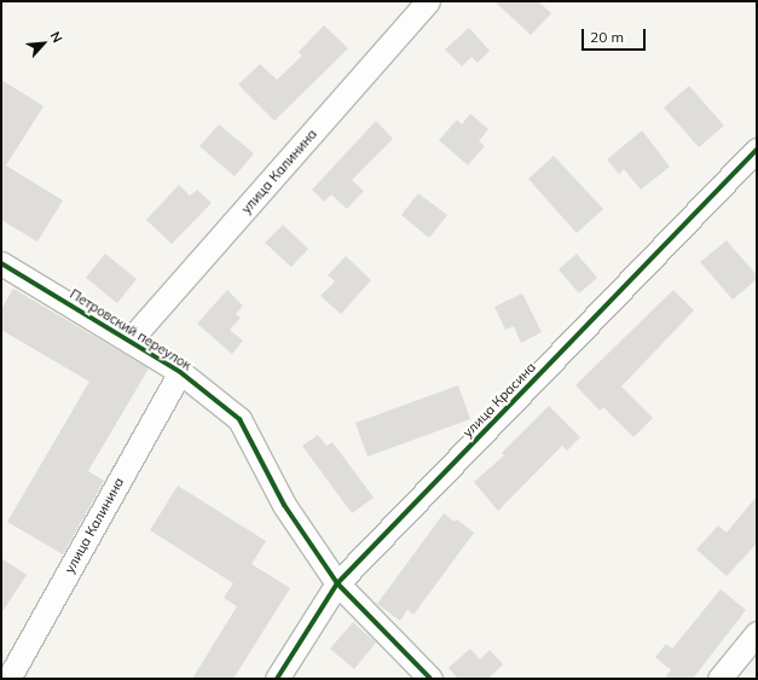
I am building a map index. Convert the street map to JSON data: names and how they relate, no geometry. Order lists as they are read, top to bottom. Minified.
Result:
{"streets":{"street":["улица Калинина","Петровский переулок","улица Красина"]},"crossings":[["улица Калинина","Петровский переулок"],["Петровский переулок","улица Красина"]],"scale_bar":"20 m","north":"top right"}
